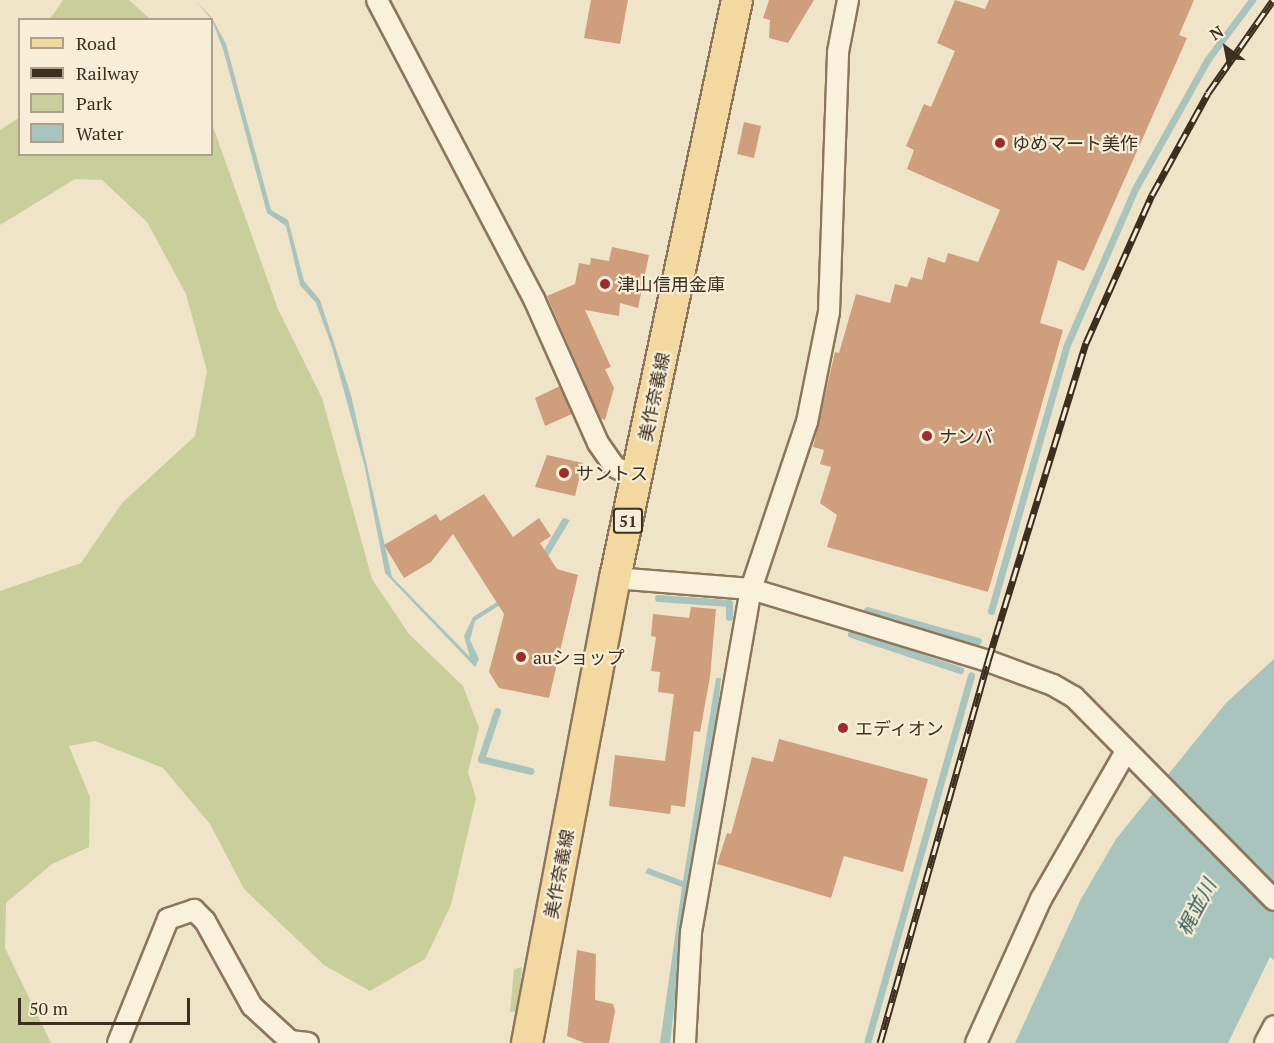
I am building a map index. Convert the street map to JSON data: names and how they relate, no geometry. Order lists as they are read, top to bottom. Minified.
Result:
{"streets":{"main road":["美作奈義線","51"]},"water":["梶並川"],"places":["ゆめマート美作","津山信用金庫","ナンバ","サントス","auショップ","エディオン"],"legend":["Road","Railway","Park","Water"],"scale_bar":"50 m","north":"top left"}
